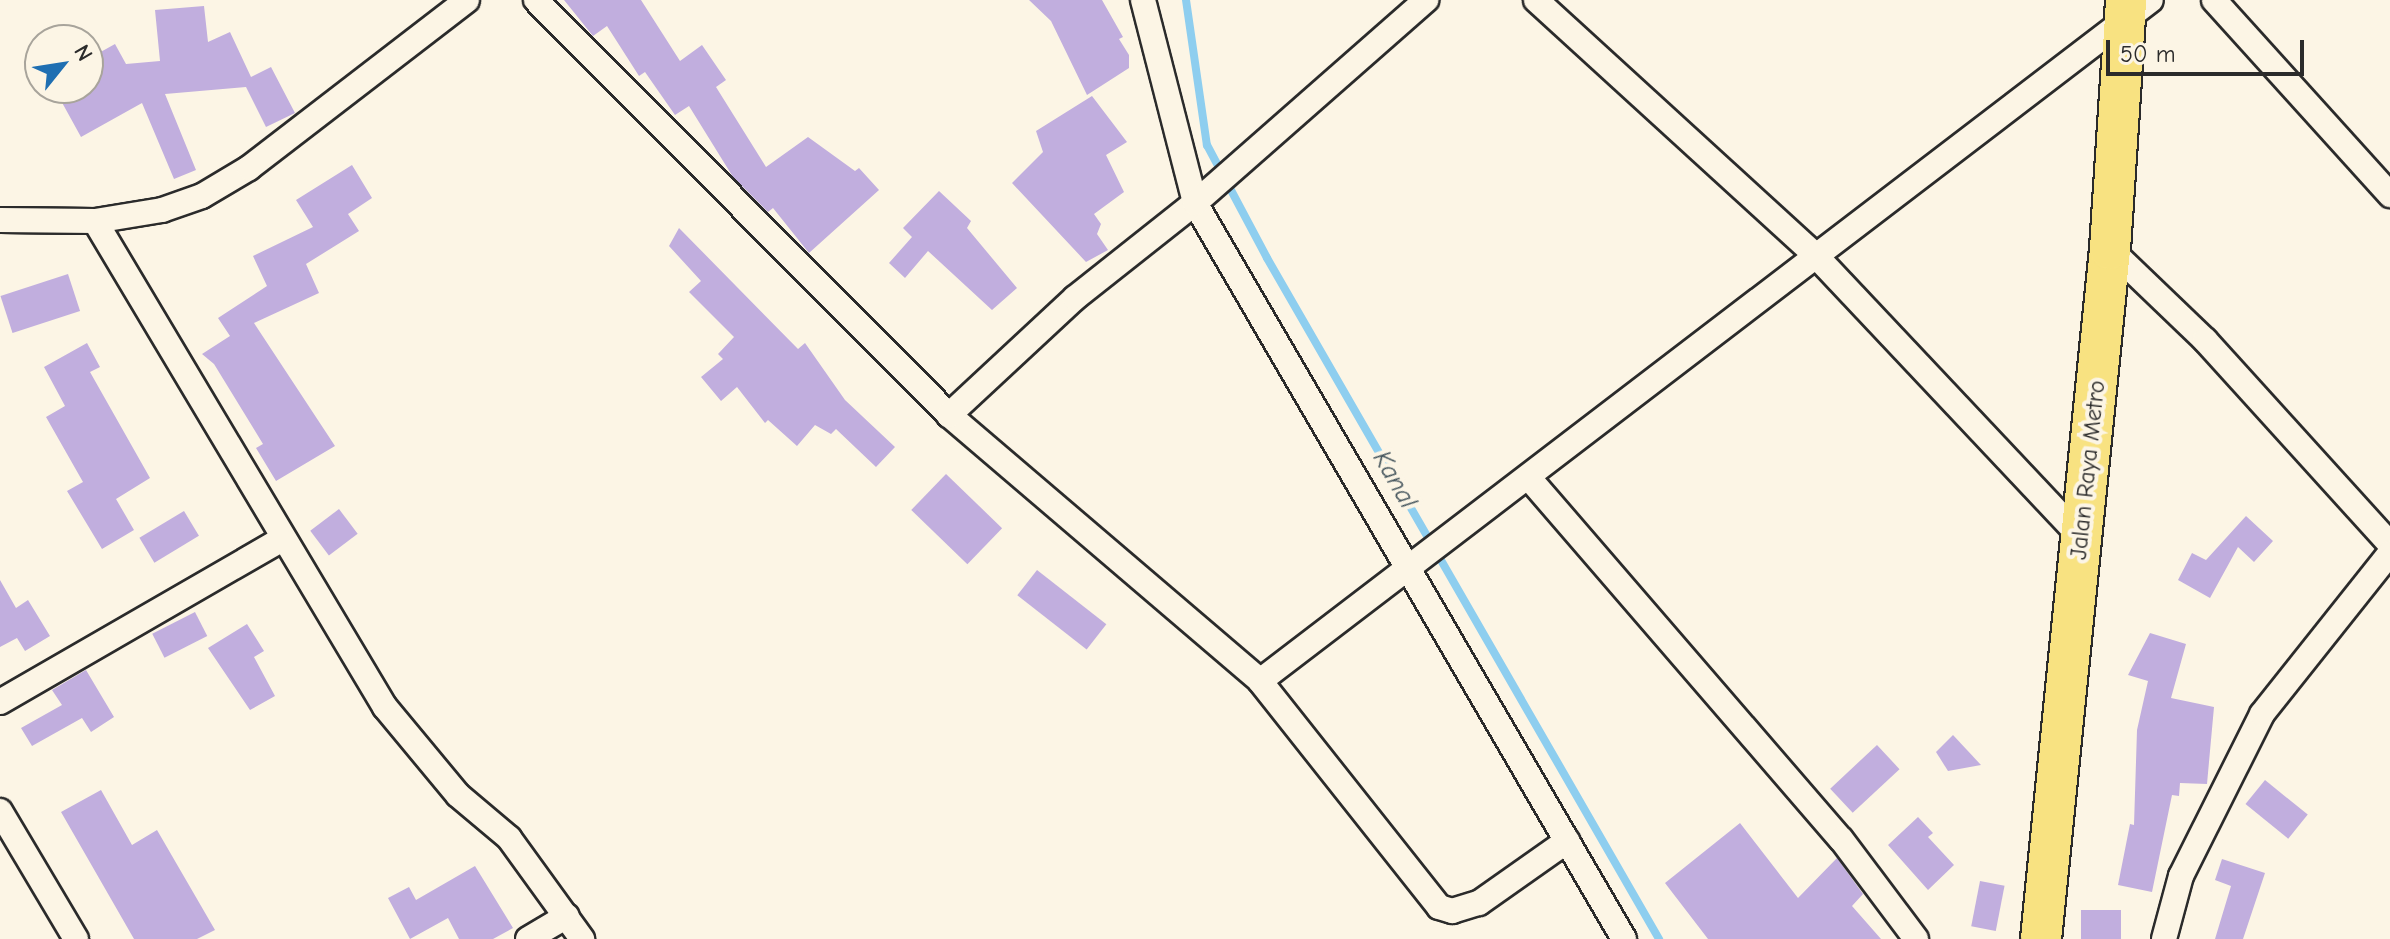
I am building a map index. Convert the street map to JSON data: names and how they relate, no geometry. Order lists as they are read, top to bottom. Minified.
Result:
{"streets":{"highway":["Jalan Raya Metro"]},"water":["Kanal"],"scale_bar":"50 m","north":"top right"}
